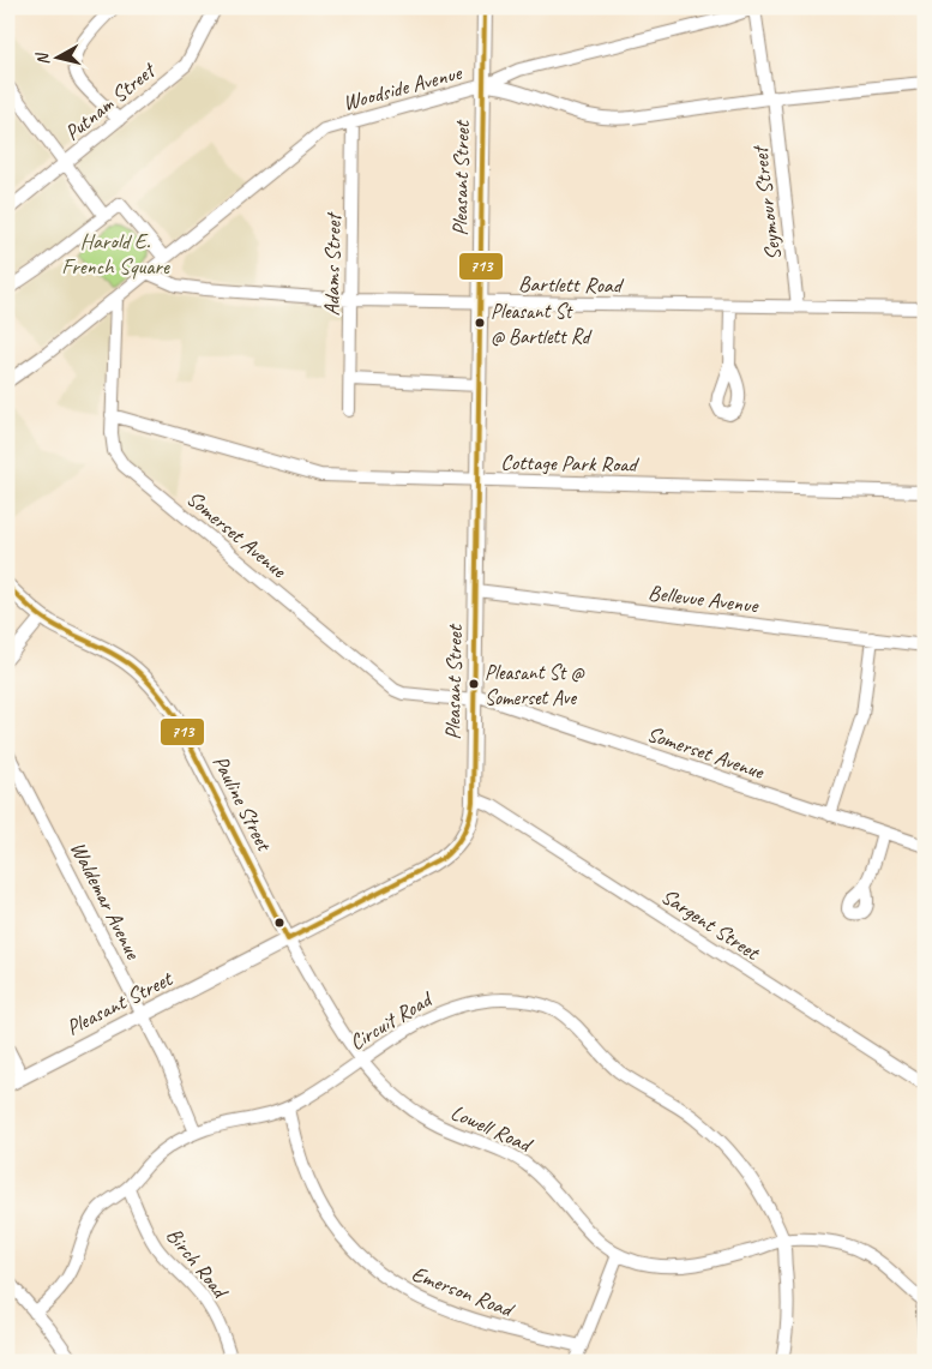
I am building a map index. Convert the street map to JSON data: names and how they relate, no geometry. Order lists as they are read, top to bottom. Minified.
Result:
{"streets":{"main road":["Pleasant Street","Pauline Street"],"street":["Woodside Avenue","Putnam Street","Seymour Street","Adams Street","Bartlett Road","Cottage Park Road","Somerset Avenue","Bellevue Avenue","Waldemar Avenue","Sargent Street","Circuit Road","Lowell Road","Birch Road","Emerson Road"]},"crossings":[["Woodside Avenue","Pleasant Street"],["Woodside Avenue","Seymour Street"],["Woodside Avenue","Adams Street"],["Woodside Avenue","Bartlett Road"],["Woodside Avenue","Somerset Avenue"],["Pleasant Street","Bartlett Road"],["Pleasant Street","Cottage Park Road"],["Pleasant Street","Somerset Avenue"],["Pleasant Street","Bellevue Avenue"],["Pleasant Street","Pauline Street"],["Pleasant Street","Waldemar Avenue"],["Pleasant Street","Sargent Street"],["Pleasant Street","Lowell Road"],["Seymour Street","Bartlett Road"],["Adams Street","Bartlett Road"],["Cottage Park Road","Somerset Avenue"],["Pauline Street","Lowell Road"],["Waldemar Avenue","Circuit Road"],["Circuit Road","Lowell Road"],["Circuit Road","Birch Road"],["Circuit Road","Emerson Road"]],"parks":["Harold E. French Square"],"places":["Pleasant St @ Bartlett Rd","Pleasant St @ Somerset Ave"],"lines":["transit line 713"],"north":"left"}
